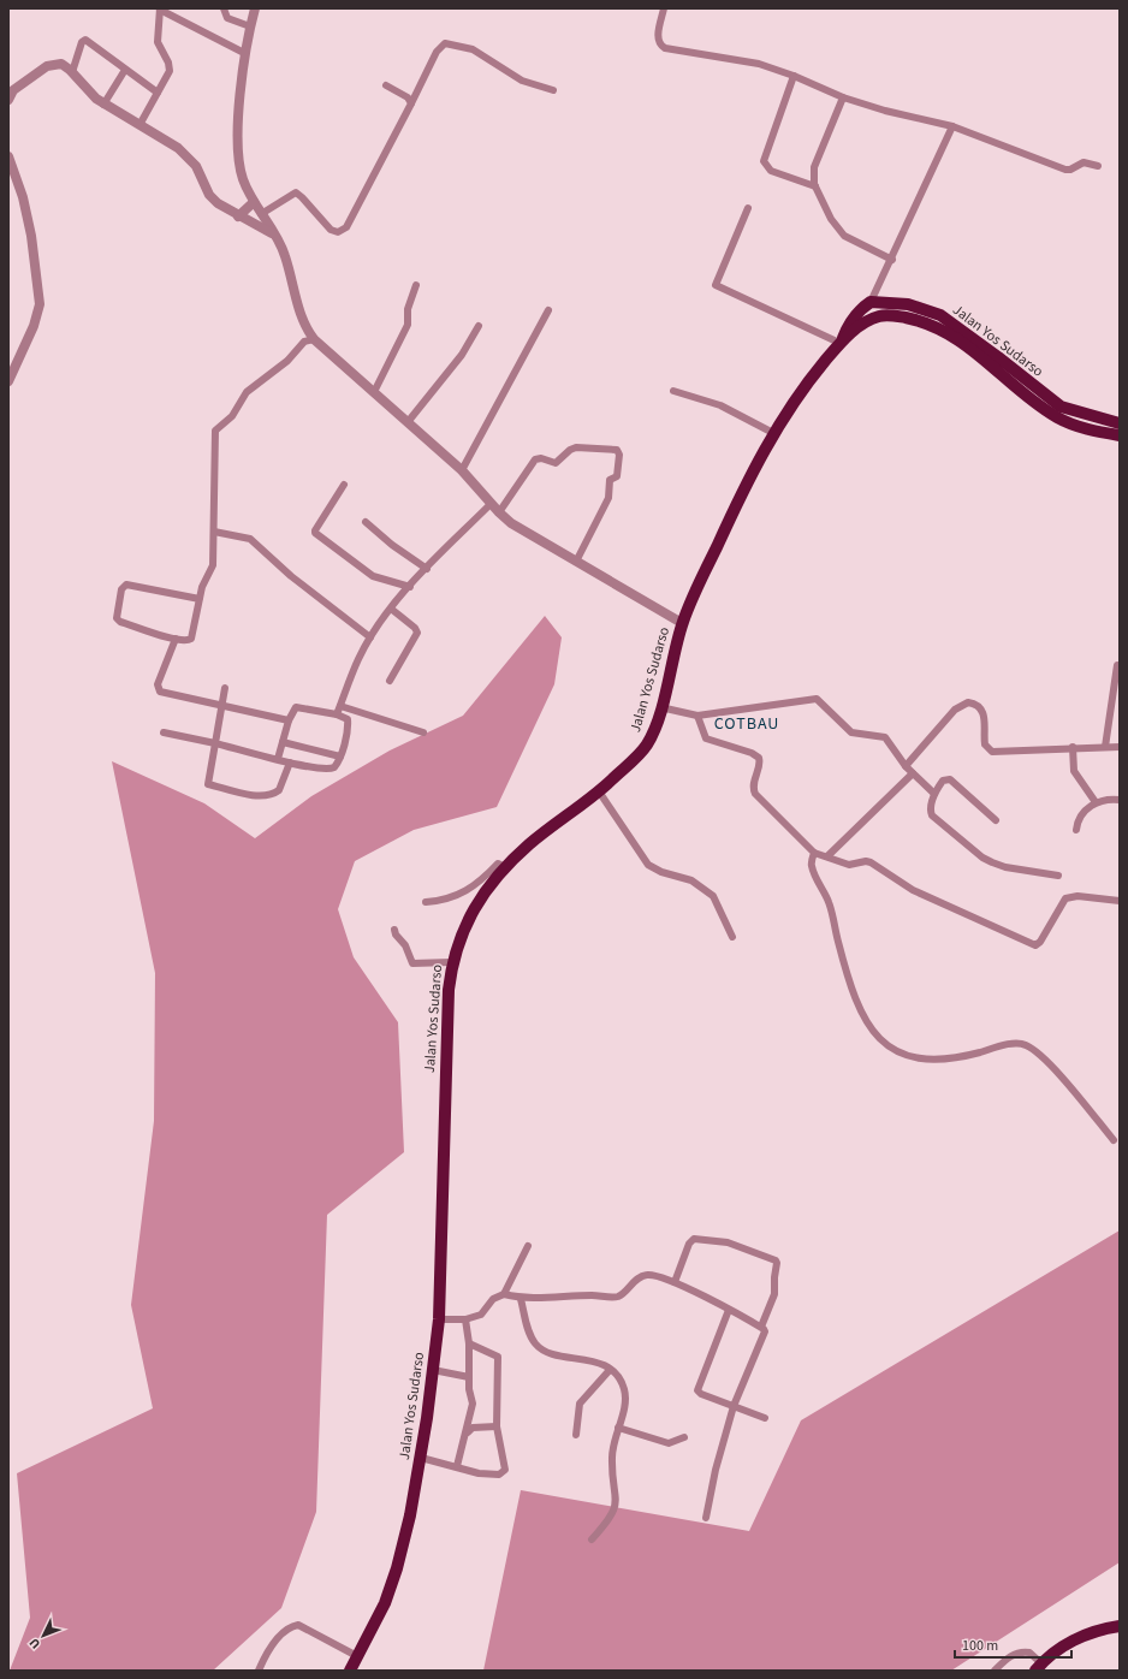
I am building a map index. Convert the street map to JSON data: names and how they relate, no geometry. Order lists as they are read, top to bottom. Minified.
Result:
{"streets":{"highway":["Jalan Yos Sudarso"]},"districts":["COTBAU"],"scale_bar":"100 m","north":"bottom left"}
